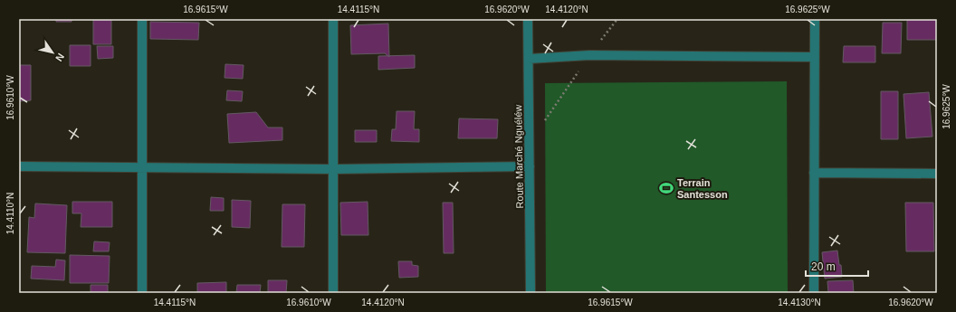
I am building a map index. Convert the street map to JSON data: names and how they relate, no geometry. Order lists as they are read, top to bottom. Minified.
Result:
{"streets":{"street":["Route Marché Nguéléw"]},"places":{"sports":["Terrain Santesson"]},"scale_bar":"20 m","north":"bottom right","coordinates":["16.9615°W","14.4115°N","16.9620°W","14.4120°N","16.9625°W","16.9610°W","14.4110°N","14.4130°N"]}
